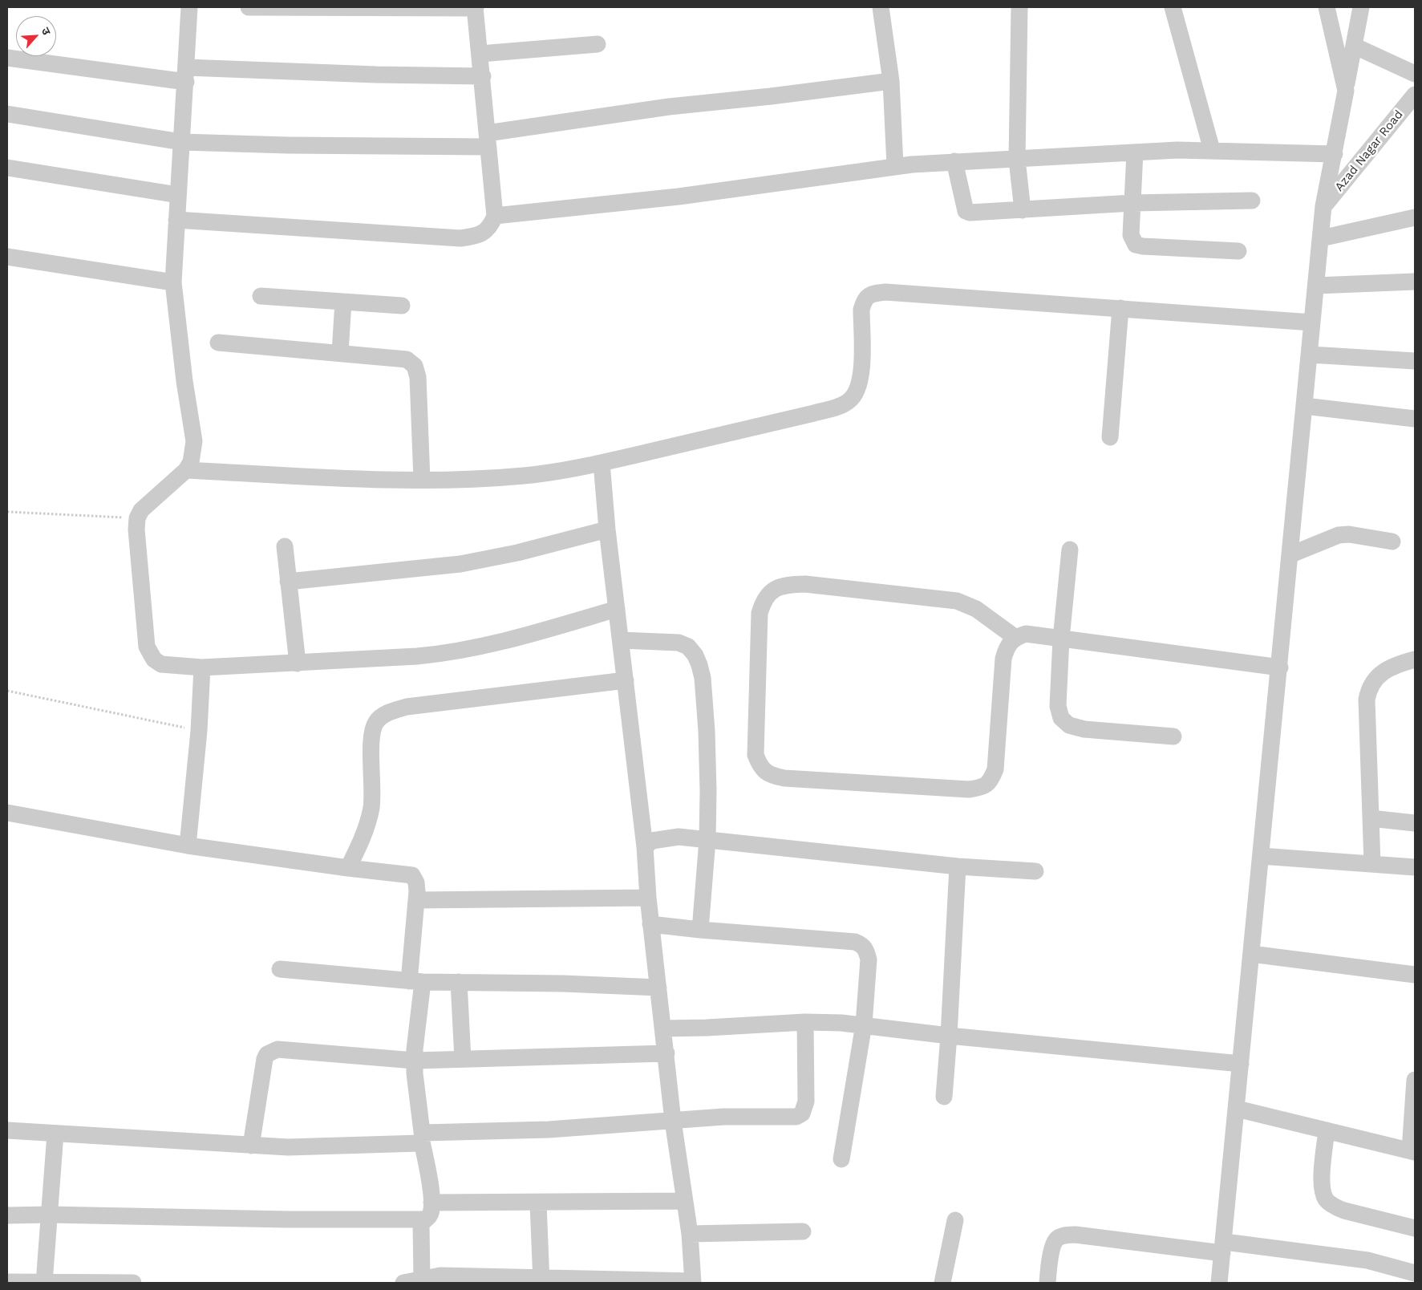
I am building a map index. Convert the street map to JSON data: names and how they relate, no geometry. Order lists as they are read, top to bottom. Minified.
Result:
{"streets":{"street":["Azad Nagar Road"]},"north":"top right"}
